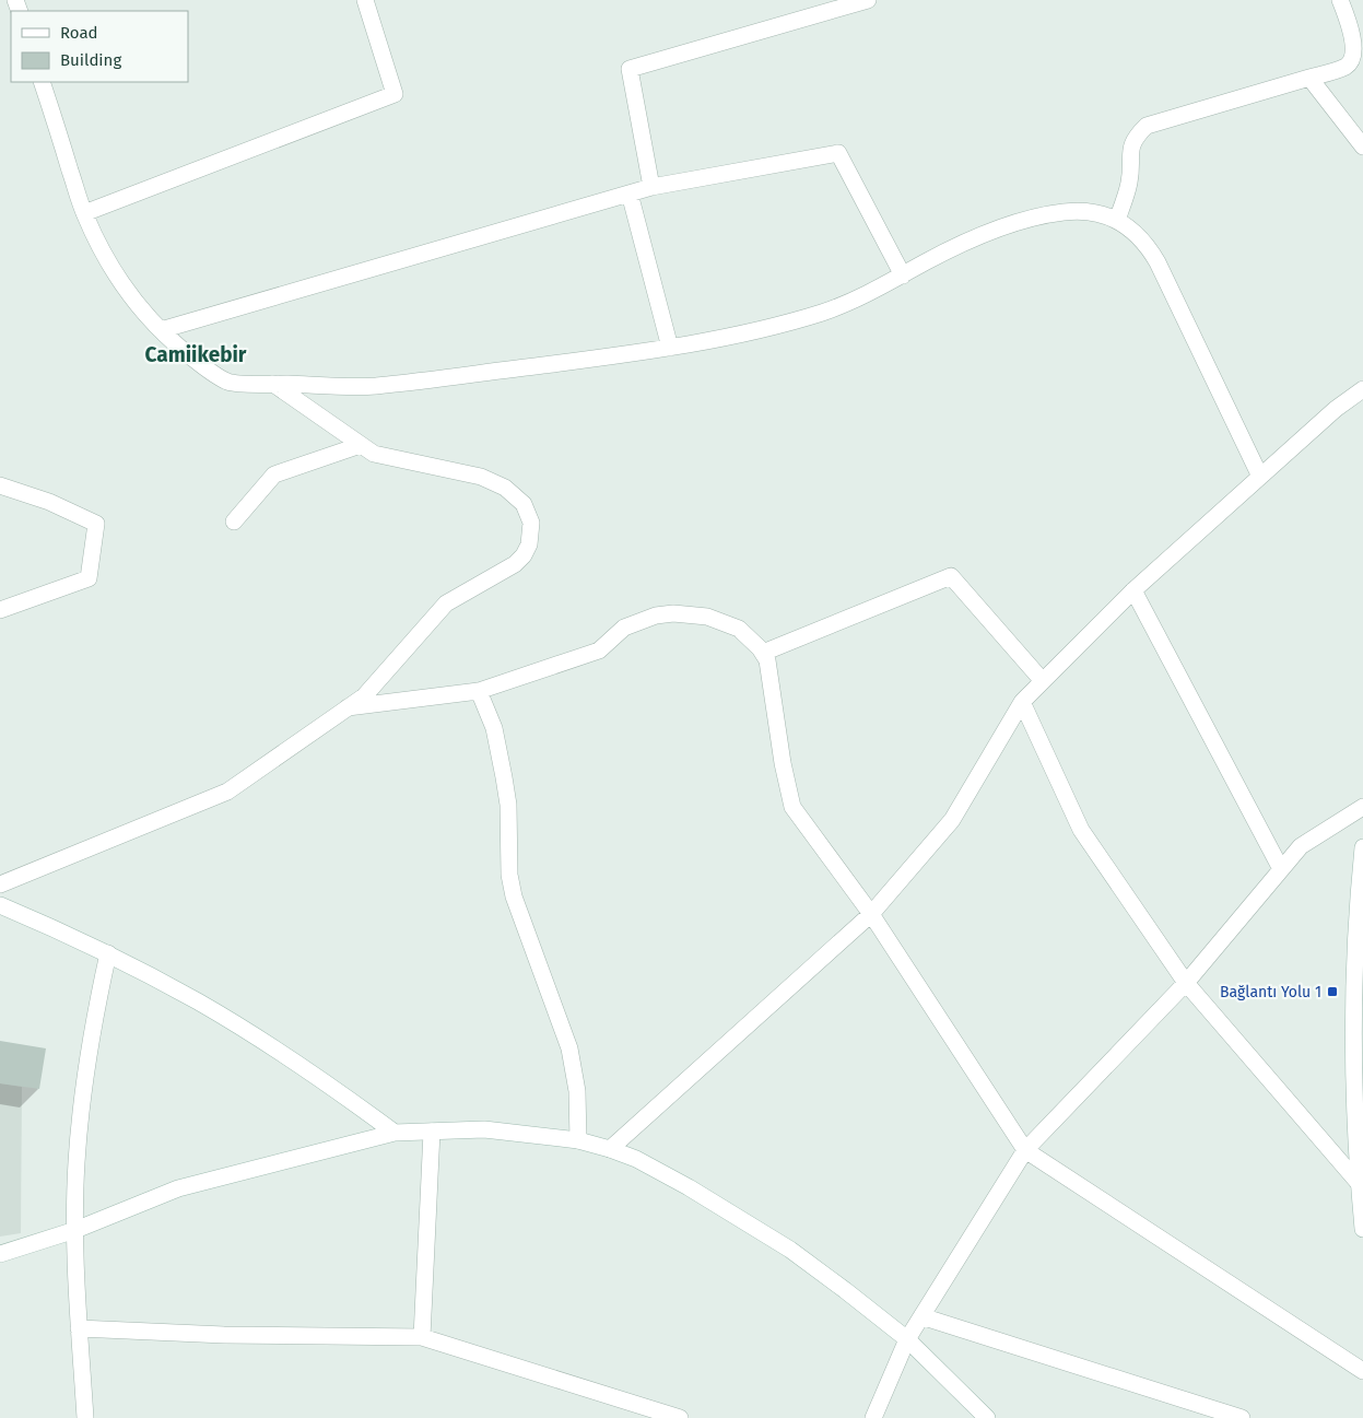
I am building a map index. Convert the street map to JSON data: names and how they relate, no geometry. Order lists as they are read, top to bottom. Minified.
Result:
{"districts":["Camiikebir"],"places":{"transit":["Bağlantı Yolu 1"]},"legend":["Road","Building"]}
